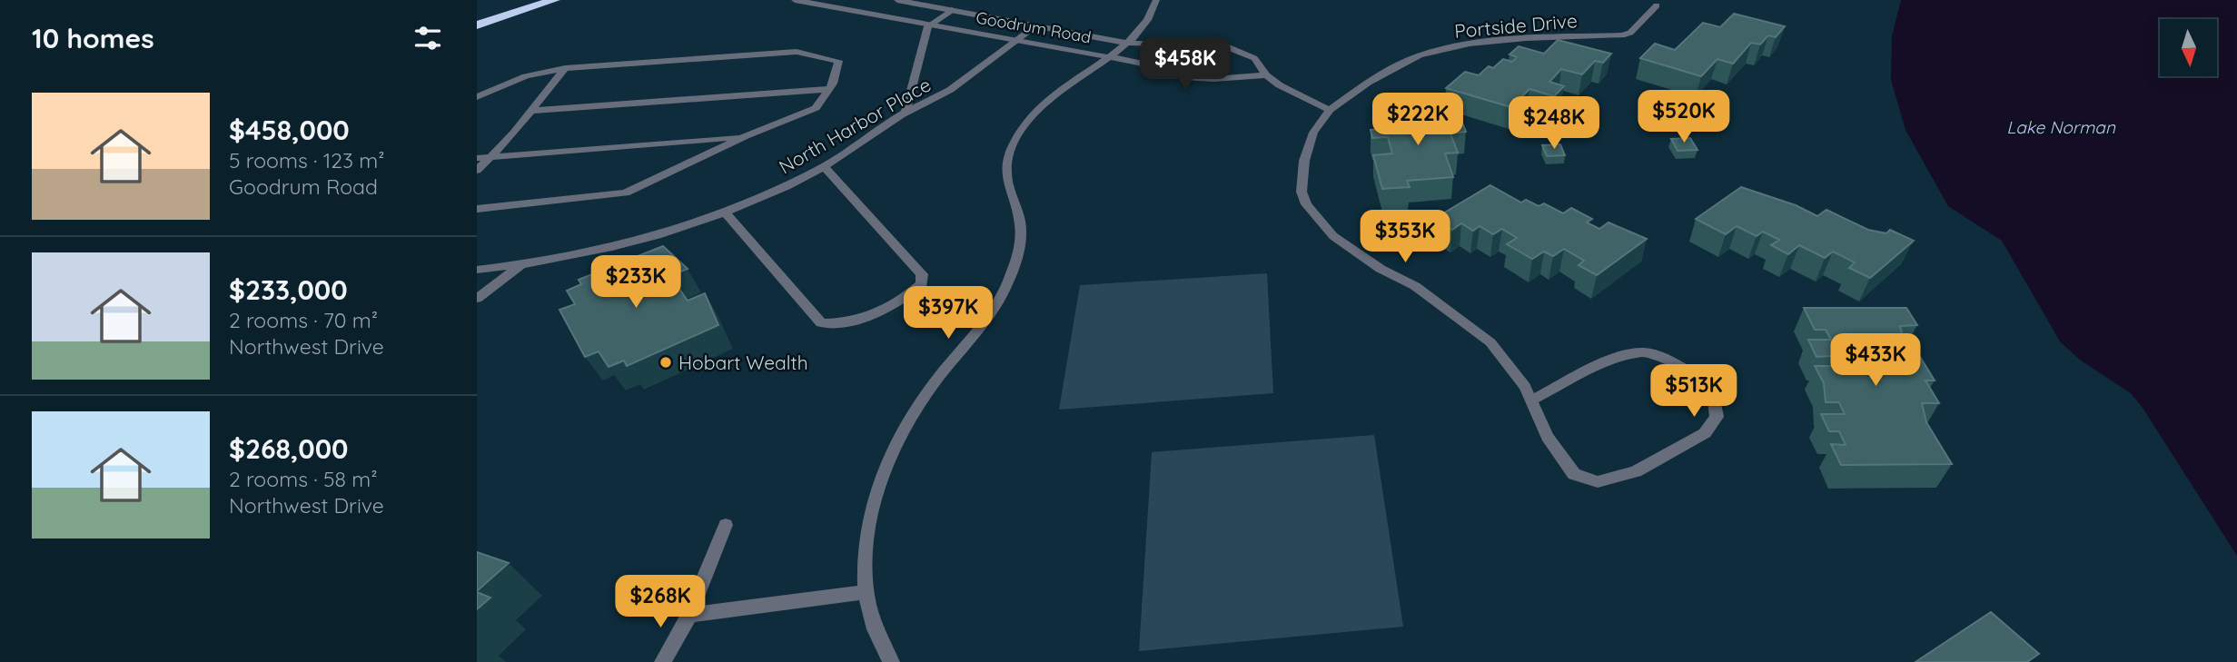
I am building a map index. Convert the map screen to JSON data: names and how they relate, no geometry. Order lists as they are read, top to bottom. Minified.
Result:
{"streets":{"street":["Portside Drive","Goodrum Road","North Harbor Place"]},"crossings":[["Portside Drive","Goodrum Road"],["Goodrum Road","North Harbor Place"]],"water":["Lake Norman"],"places":["Hobart Wealth"],"north":"bottom","page":{"heading":"10 homes","price":["$458K","$520K","$222K","$248K","$353K","$233K","$397K","$433K","$513K","$268K"],"list":[{"name":"$458,000","note":"5 rooms · 123 m² · Goodrum Road"},{"name":"$233,000","note":"2 rooms · 70 m² · Northwest Drive"},{"name":"$268,000","note":"2 rooms · 58 m² · Northwest Drive"}]}}
